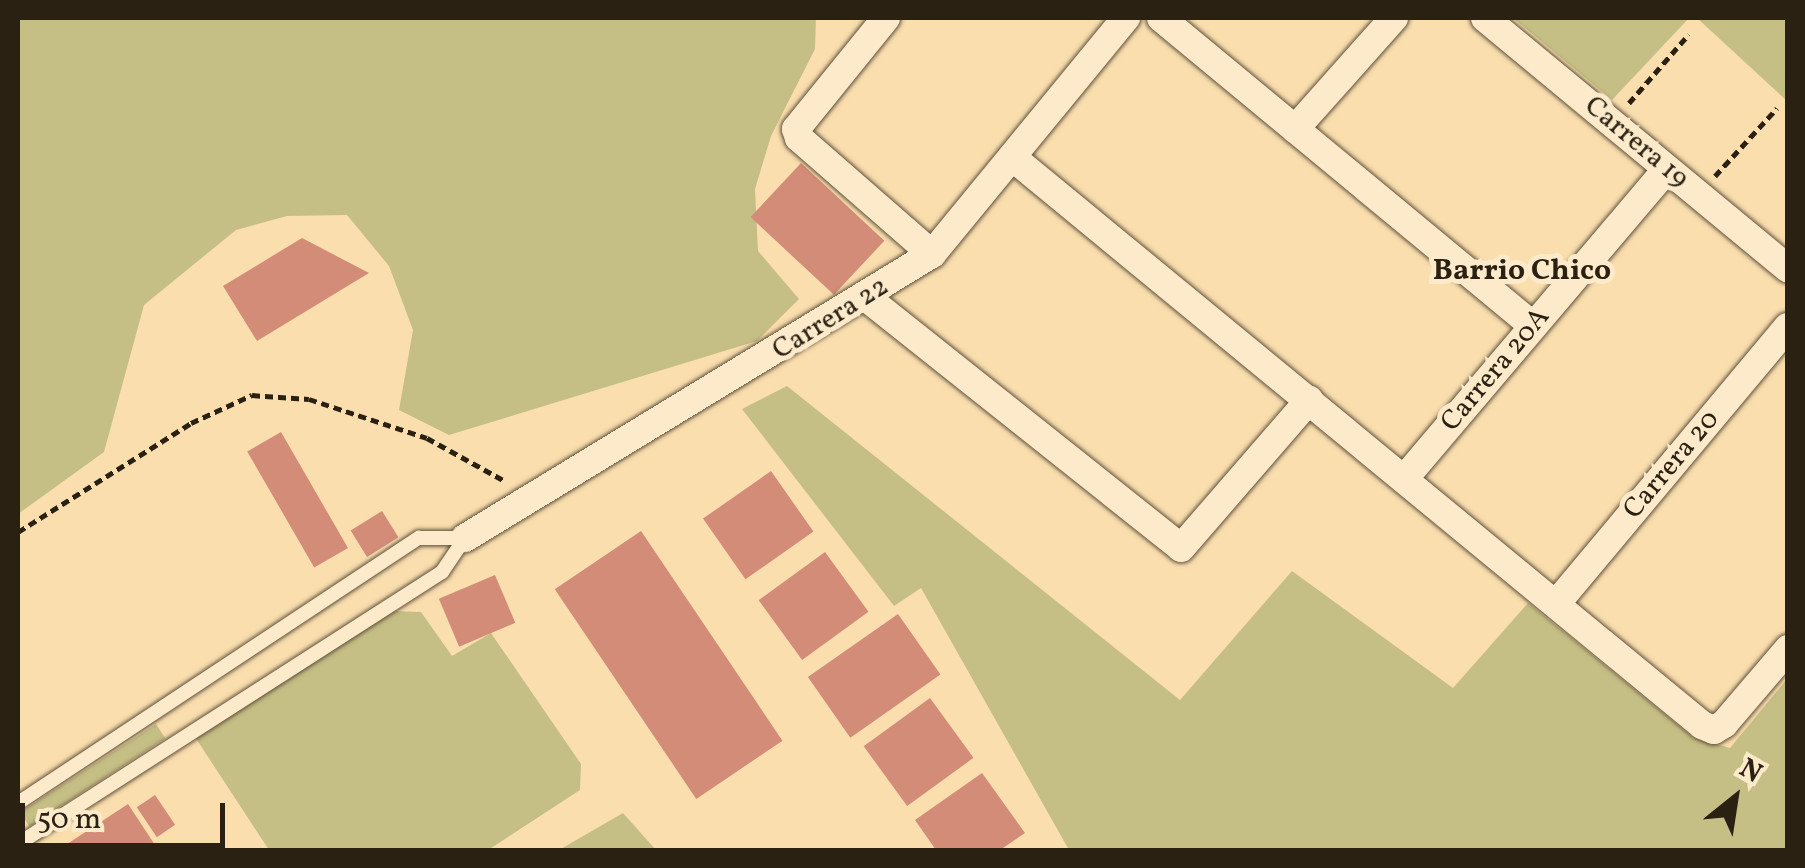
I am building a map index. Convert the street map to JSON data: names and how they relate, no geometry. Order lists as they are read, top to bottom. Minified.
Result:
{"streets":{"street":["Carrera 19","Carrera 22","Carrera 20A","Carrera 20"]},"crossings":[["Carrera 19","Carrera 20A"]],"districts":["Barrio Chico"],"scale_bar":"50 m","north":"top right"}
